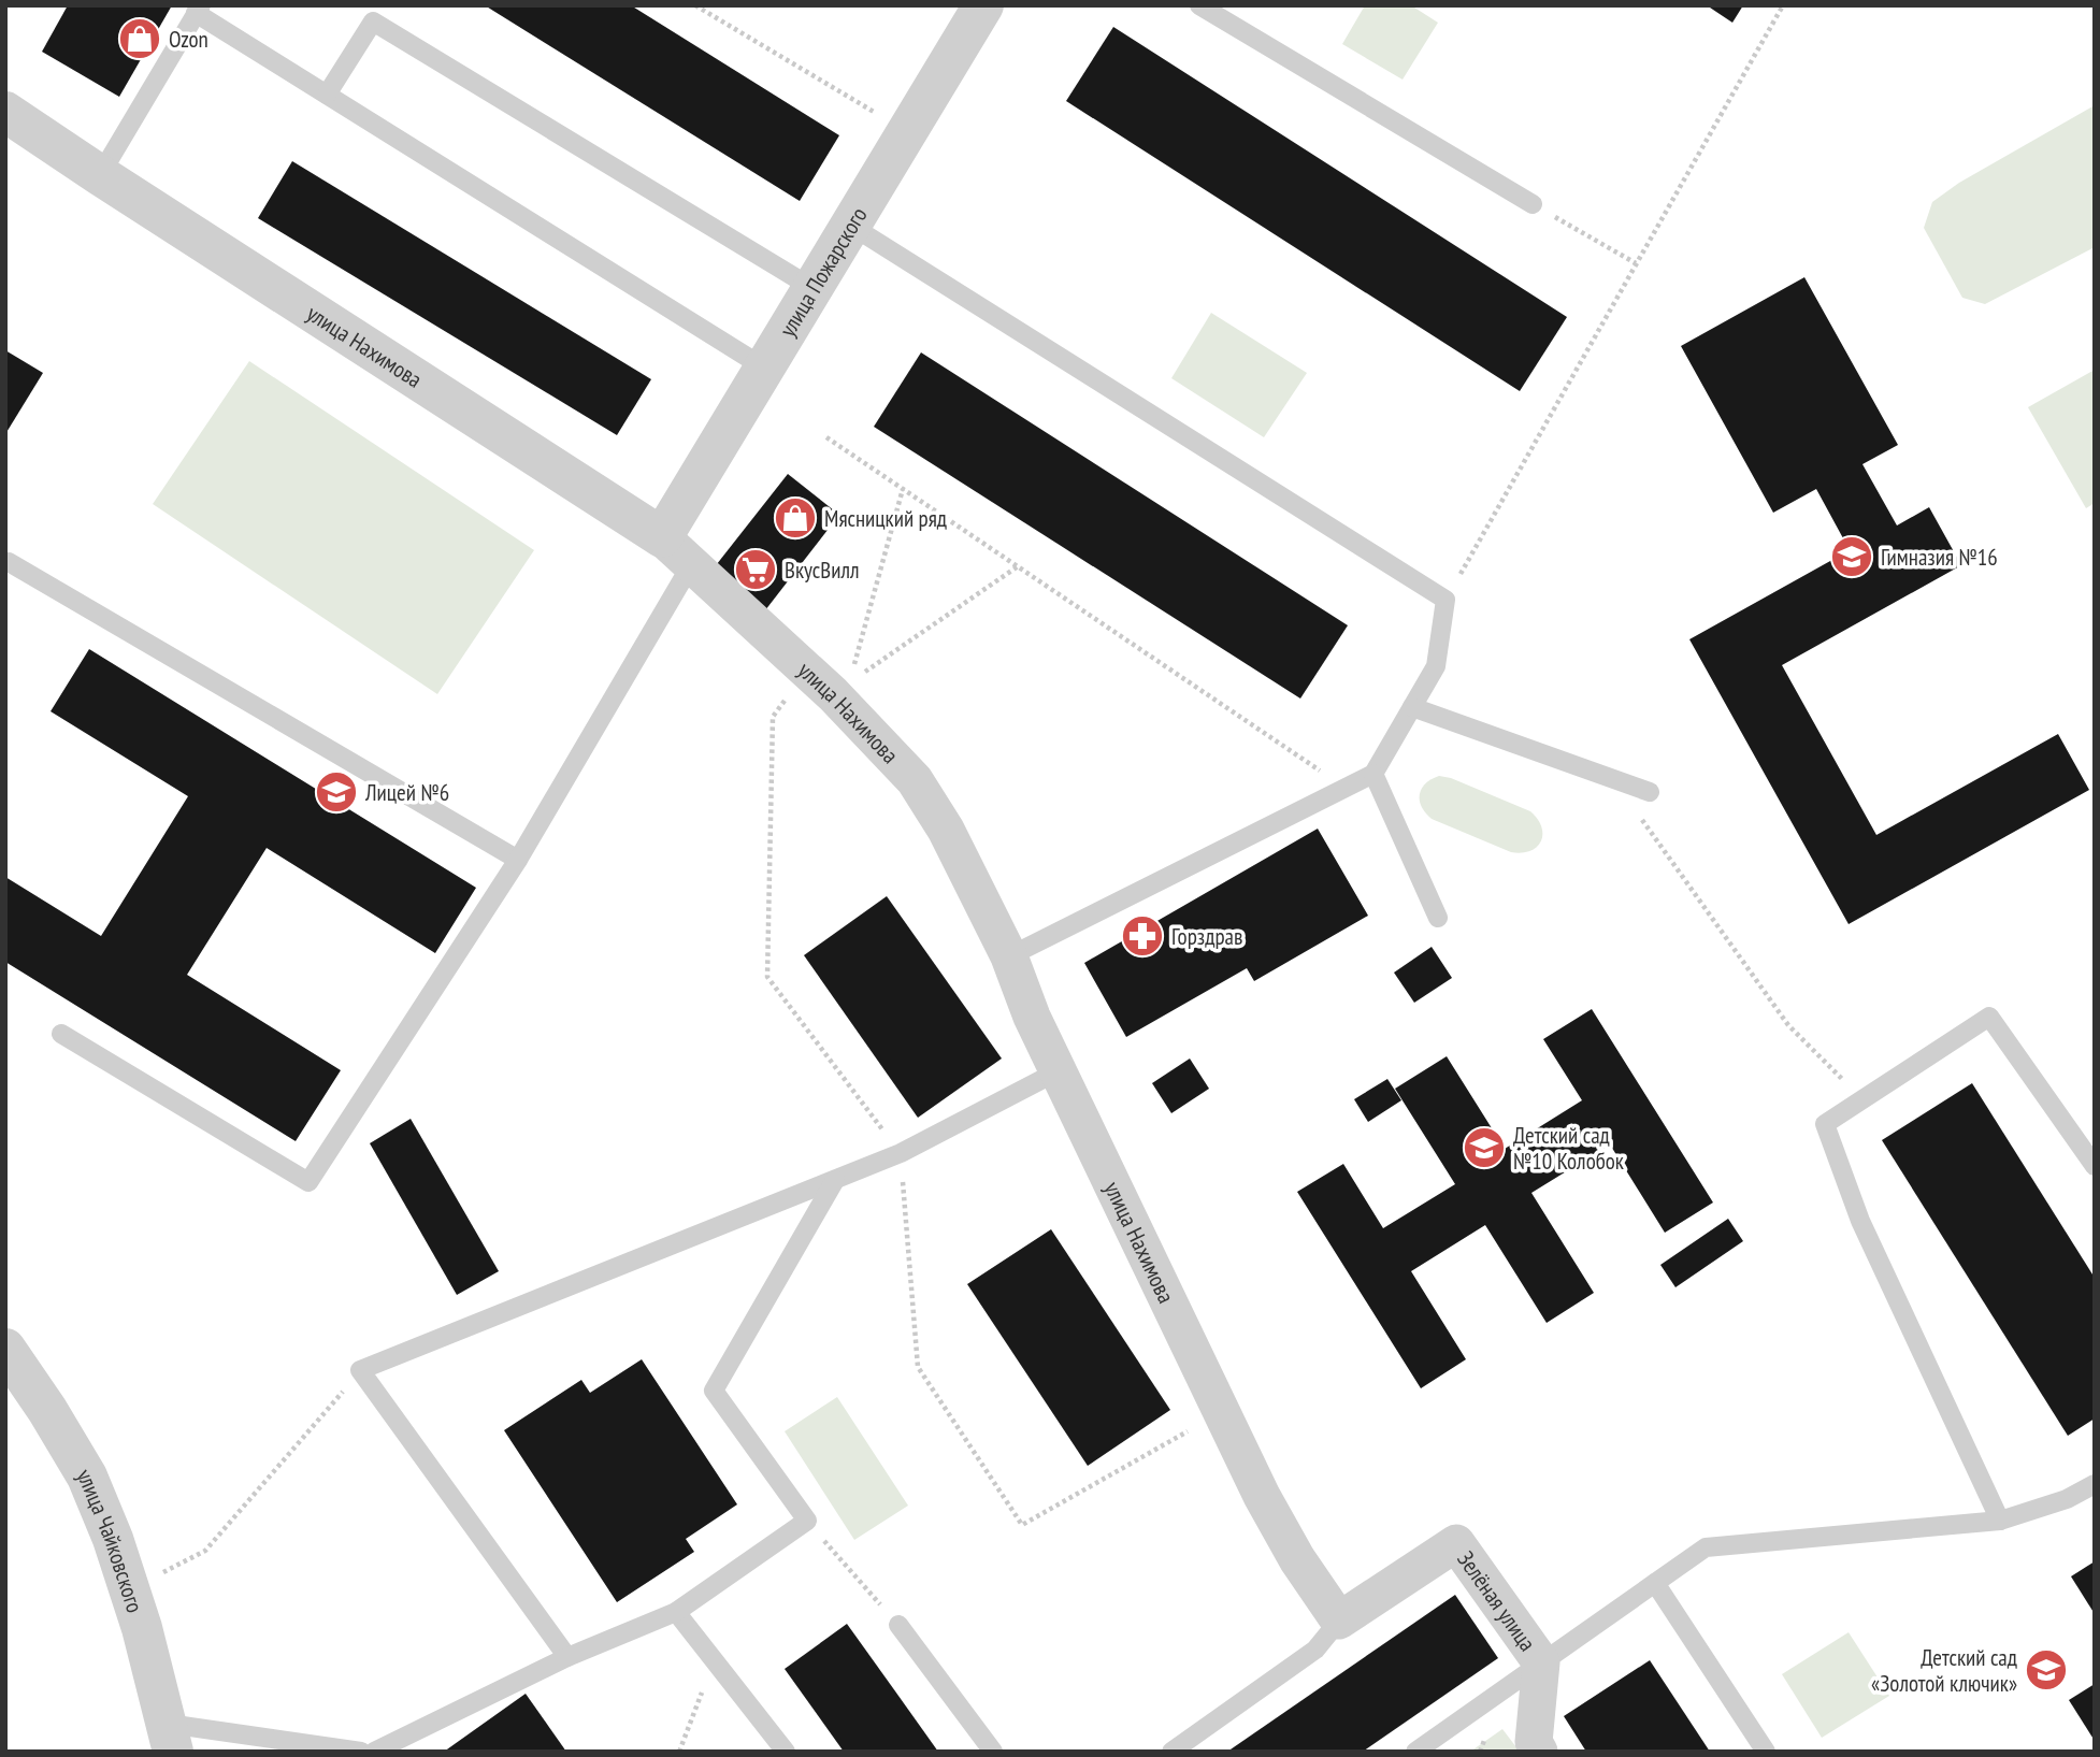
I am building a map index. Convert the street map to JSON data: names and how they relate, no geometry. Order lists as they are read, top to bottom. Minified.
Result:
{"streets":{"street":["улица Пожарского","улица Нахимова","улица Чайковского","Зелёная улица"]},"crossings":[["улица Пожарского","улица Нахимова"],["улица Нахимова","Зелёная улица"]],"places":{"shop":["Ozon","Мясницкий ряд"],"school or university":["Гимназия №16","Лицей №6","Детский сад №10 Колобок","Детский сад «Золотой ключик»"],"supermarket":["ВкусВилл"],"pharmacy":["Горздрав"]}}
